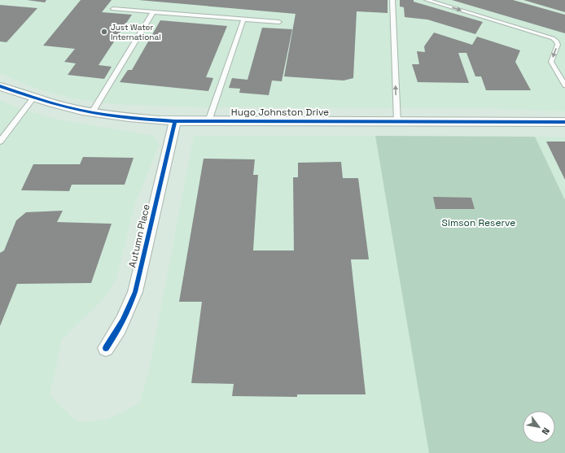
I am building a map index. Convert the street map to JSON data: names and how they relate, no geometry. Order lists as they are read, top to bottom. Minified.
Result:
{"streets":{"street":["Hugo Johnston Drive","Autumn Place"]},"crossings":[["Hugo Johnston Drive","Autumn Place"]],"parks":["Simson Reserve"],"places":["Just Water International"],"north":"bottom right"}
